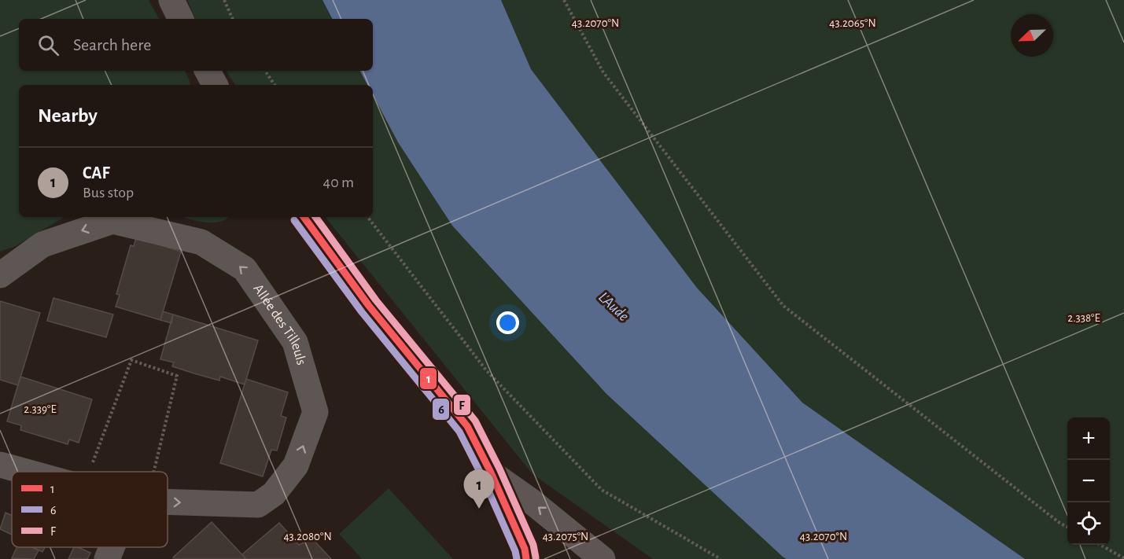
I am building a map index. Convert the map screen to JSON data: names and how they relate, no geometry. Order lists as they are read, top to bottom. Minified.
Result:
{"streets":{"street":["Allée des Tilleuls"]},"water":["L'Aude"],"lines":["transit line 1","transit line F","transit line 6"],"legend":["1","6","F"],"north":"bottom left","page":{"search":"Search here","heading":"Nearby","list":[{"mark":"1","name":"CAF","note":"Bus stop","value":"40 m"}],"map_buttons":["+","−"],"pins":"1"},"coordinates":["43.2070°N","43.2065°N","2.338°E","2.339°E","43.2080°N","43.2075°N"]}
